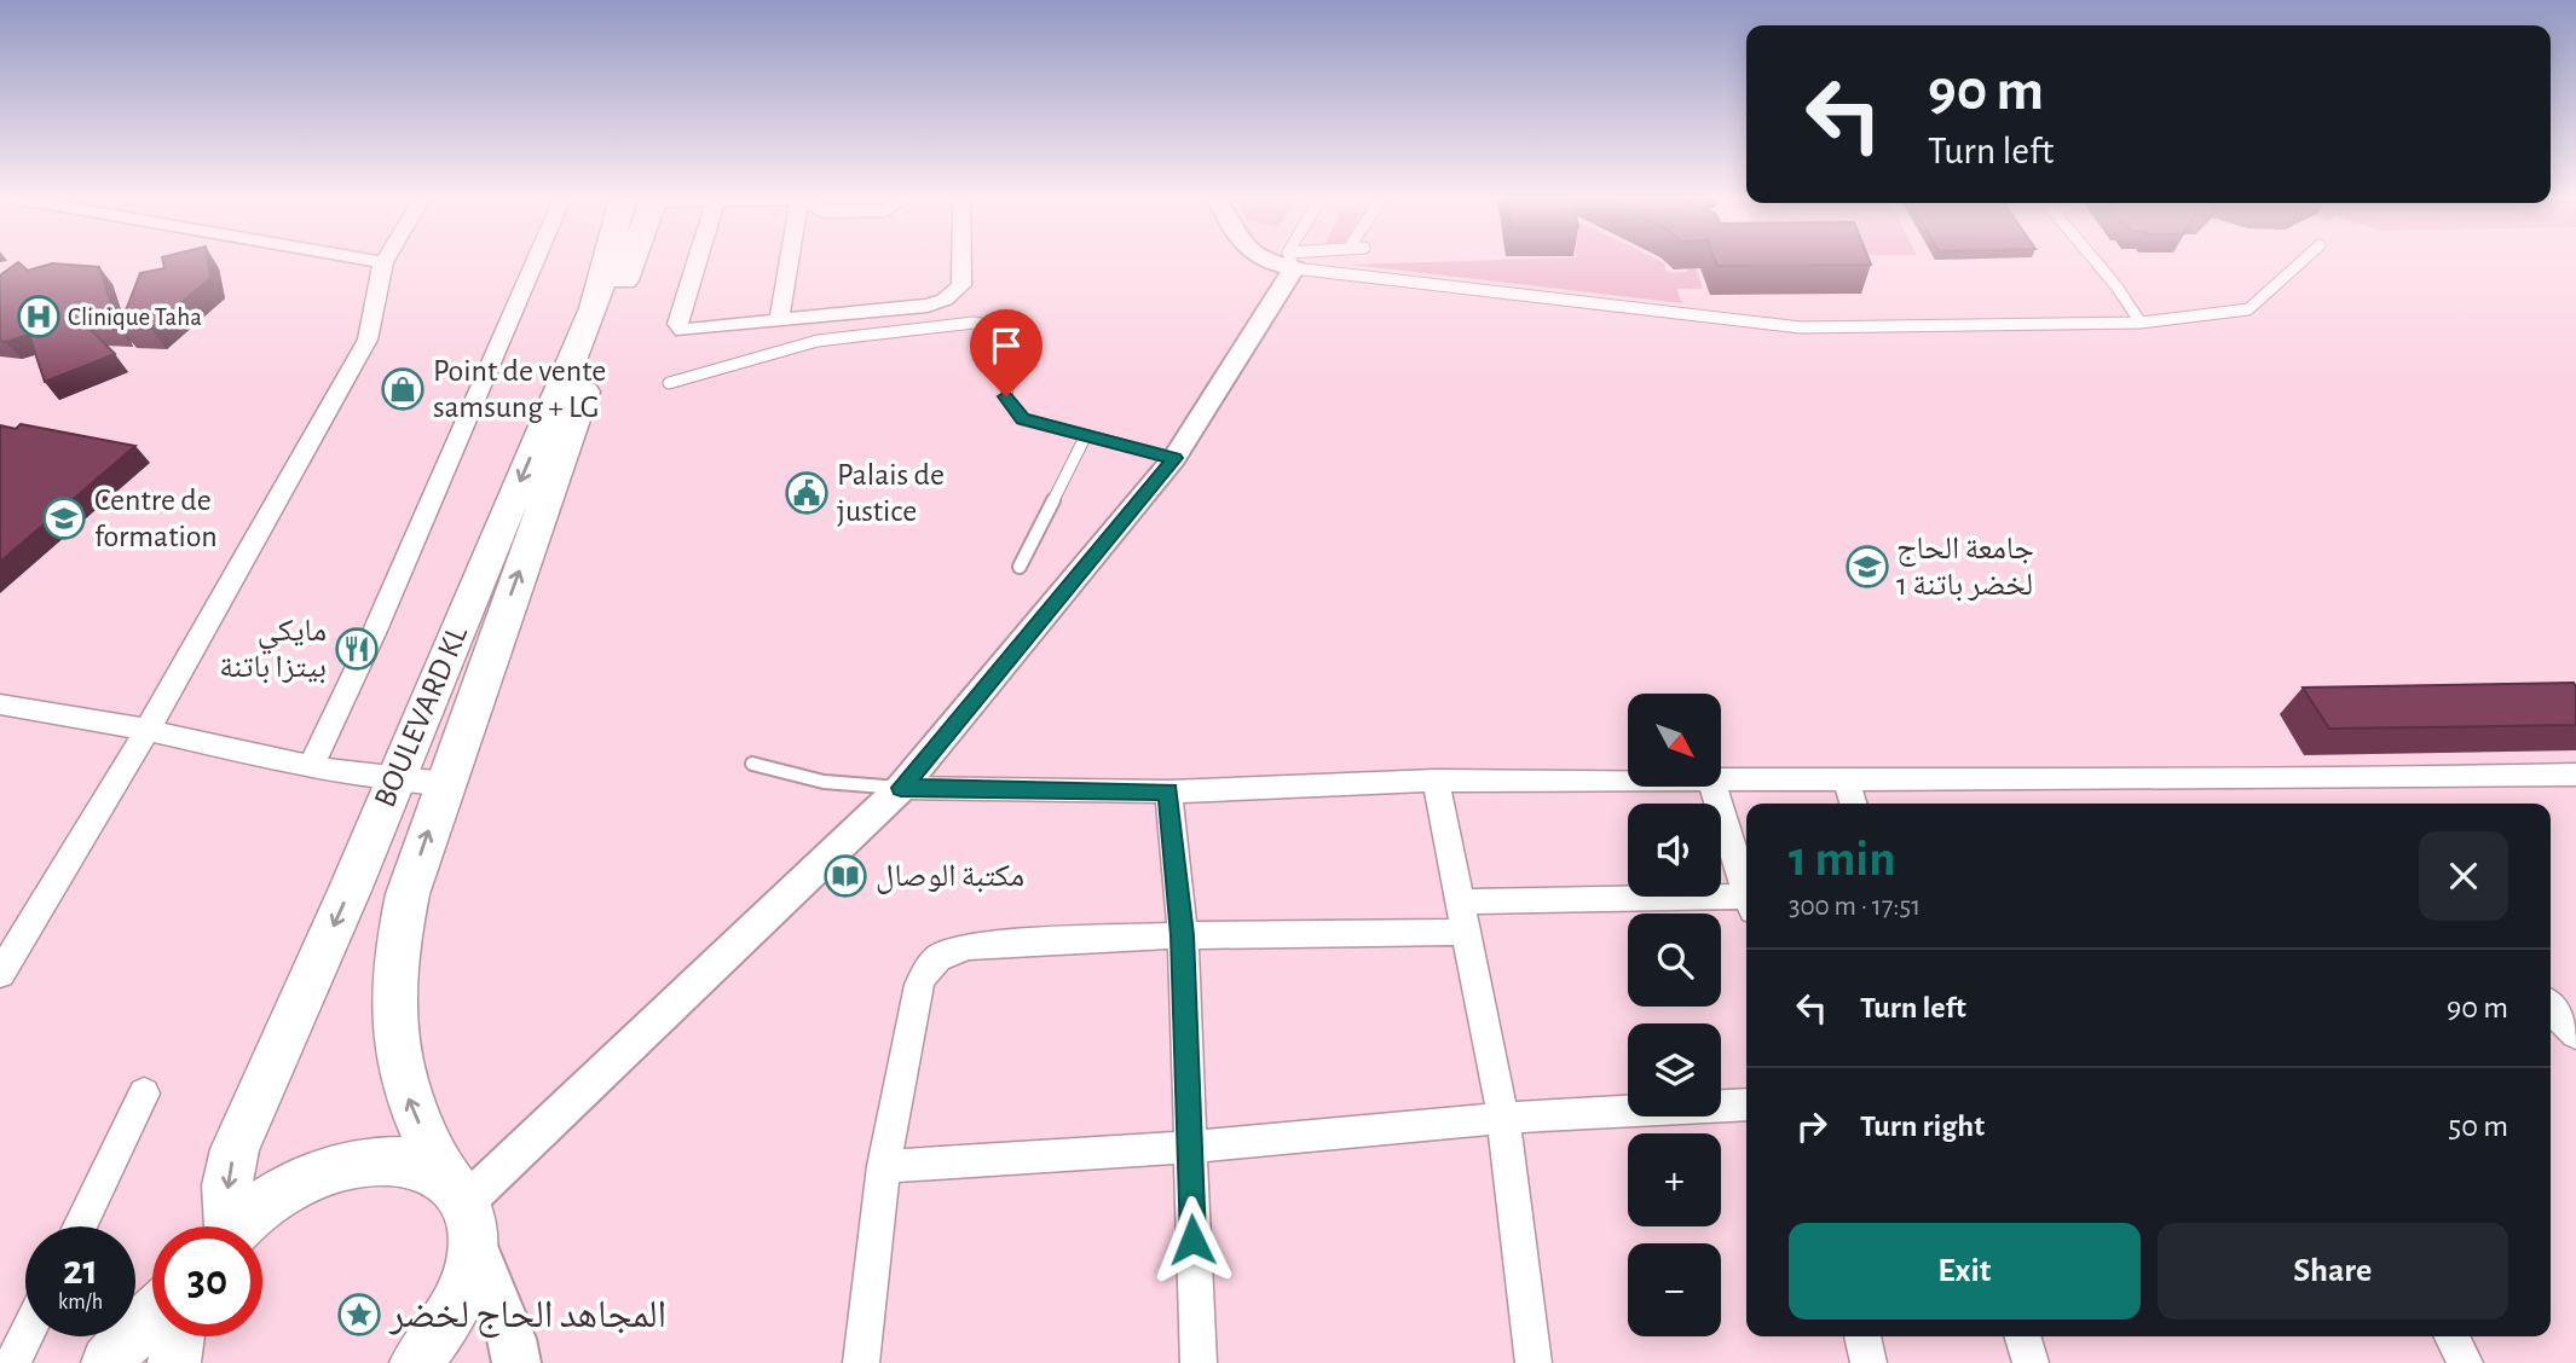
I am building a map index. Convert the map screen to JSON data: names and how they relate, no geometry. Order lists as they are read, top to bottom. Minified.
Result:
{"streets":{"main road":["BOULEVARD KL"]},"places":{"hospital":["Clinique Taha"],"shop":["Point de vente samsung + LG"],"public building":["Palais de justice"],"school or university":["Centre de formation","جامعة الحاج لخضر باتنة 1"],"restaurant":["مايكي بيتزا باتنة"],"library":["مكتبة الوصال"],"place":["المجاهد الحاج لخضر"]},"north":"bottom right","page":{"turn":["90 m","Turn left"],"map_buttons":["+","−"],"heading":["1 min","300 m · 17:51"],"list":[{"name":"Turn left","value":"90 m"},{"name":"Turn right","value":"50 m"}],"buttons":["Exit","Share"],"speed":"21 km/h","limit":"30"}}
